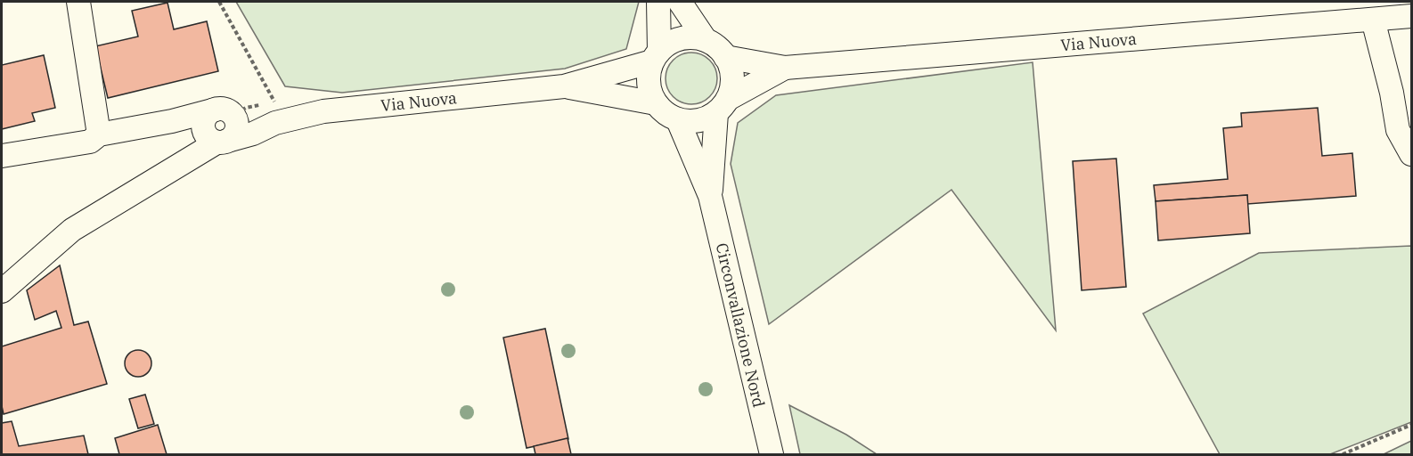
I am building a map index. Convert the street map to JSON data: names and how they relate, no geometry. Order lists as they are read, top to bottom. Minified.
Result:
{"streets":{"street":["Via Nuova","Circonvallazione Nord"]},"crossings":[["Via Nuova","Circonvallazione Nord"]]}
